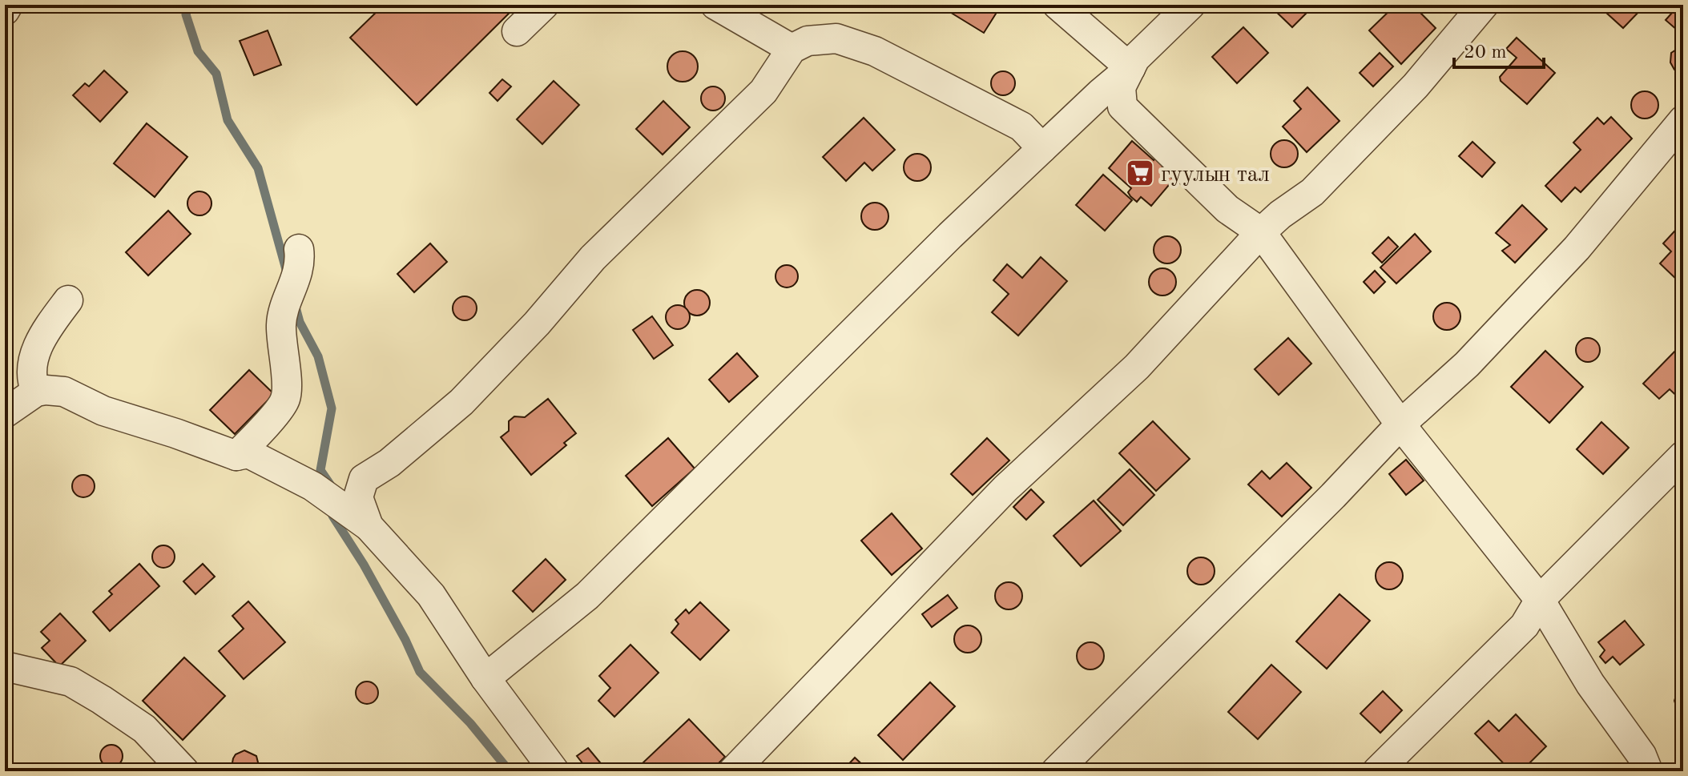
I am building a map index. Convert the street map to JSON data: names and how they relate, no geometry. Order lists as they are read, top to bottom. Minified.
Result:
{"places":{"supermarket":["гуулын тал"]},"scale_bar":"20 m"}
